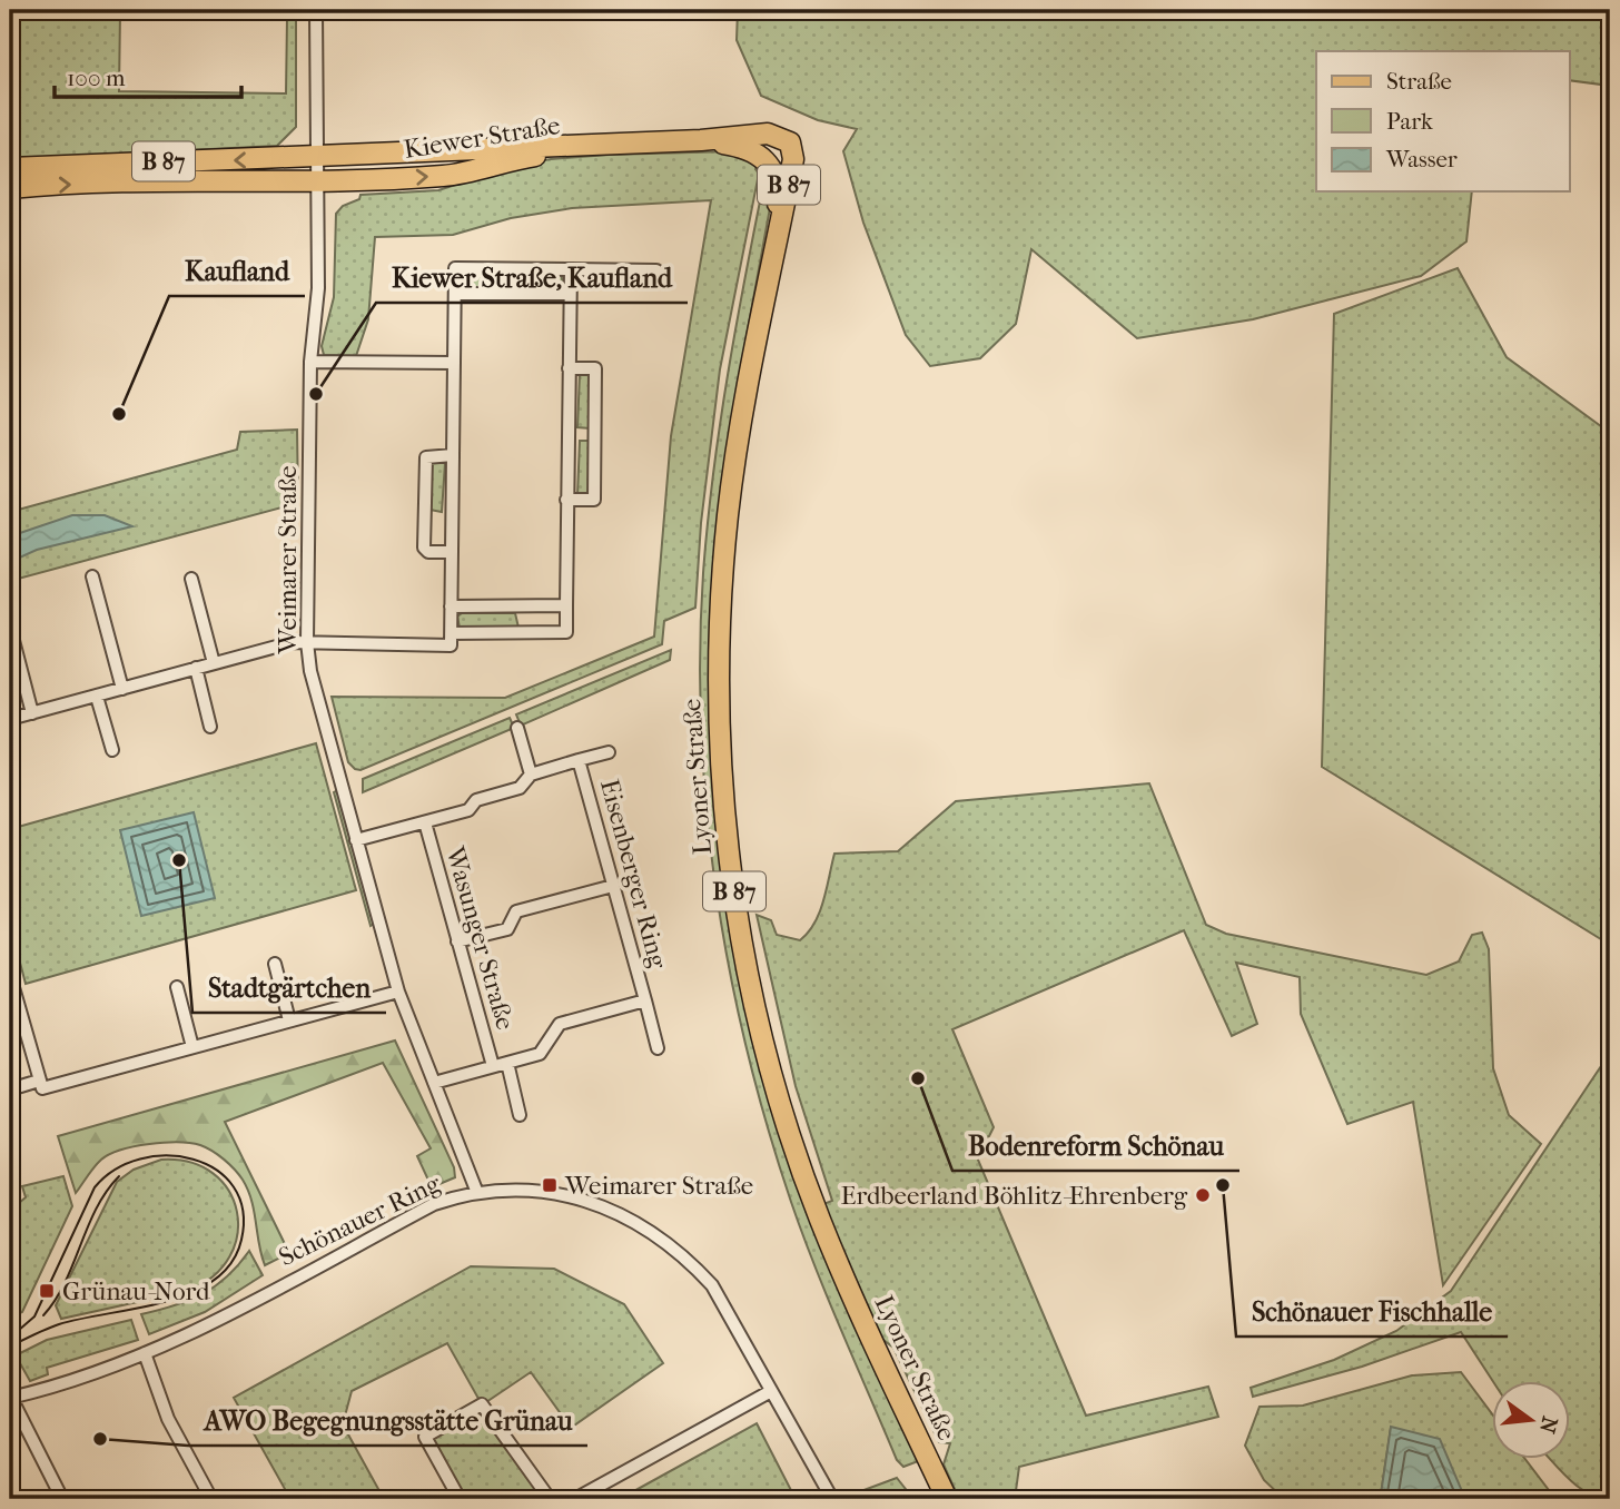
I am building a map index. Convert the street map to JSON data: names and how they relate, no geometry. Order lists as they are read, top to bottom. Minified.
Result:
{"streets":{"main road":["Kiewer Straße","B 87","Lyoner Straße"],"street":["Weimarer Straße","Eisenberger Ring","Wasunger Straße","Schönauer Ring"]},"crossings":[["Kiewer Straße","Weimarer Straße"],["Kiewer Straße","Lyoner Straße"],["Weimarer Straße","Eisenberger Ring"],["Weimarer Straße","Schönauer Ring"],["Eisenberger Ring","Wasunger Straße"]],"places":{"other":["Kiewer Straße, Kaufland","Kaufland","Stadtgärtchen","Bodenreform Schönau","Schönauer Fischhalle","Erdbeerland Böhlitz-Ehrenberg","AWO Begegnungsstätte Grünau"],"transit":["Weimarer Straße","Grünau-Nord"]},"legend":["Straße","Park","Wasser"],"scale_bar":"100 m","north":"right"}
